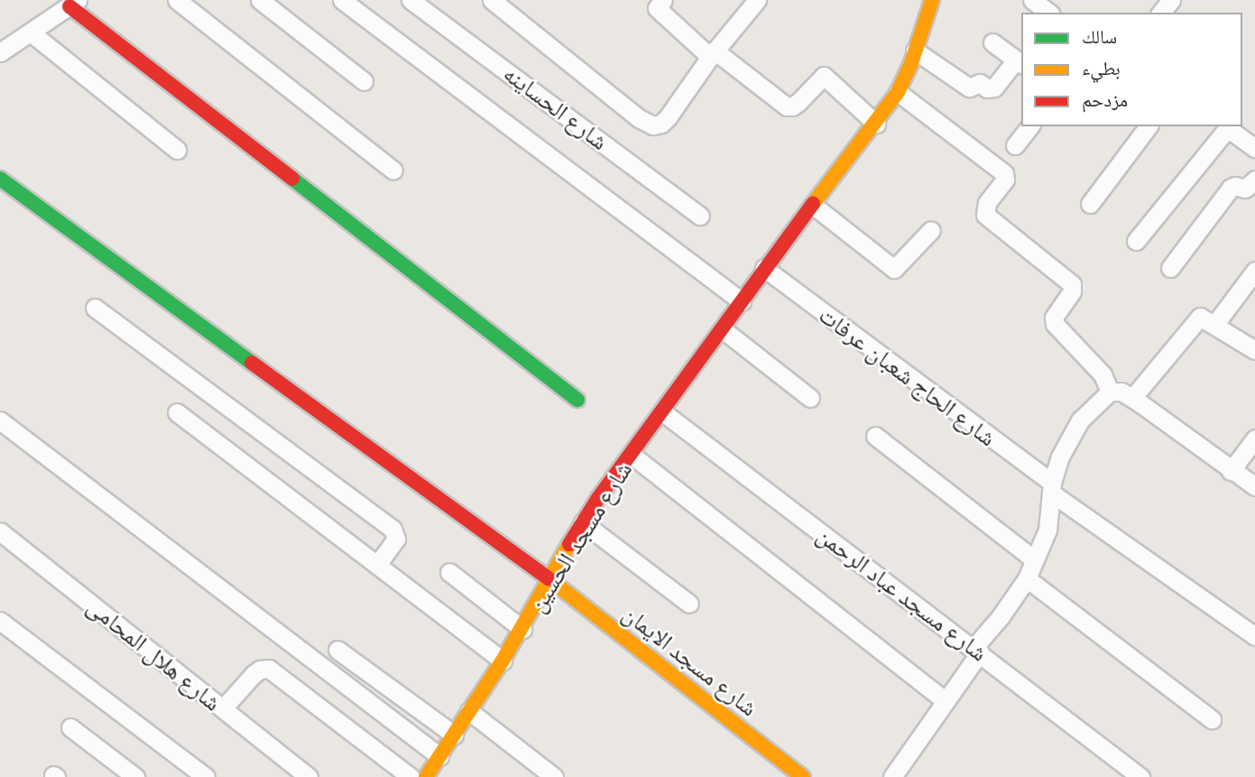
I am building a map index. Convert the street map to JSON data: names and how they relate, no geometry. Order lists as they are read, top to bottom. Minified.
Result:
{"streets":{"street":["شارع الحساينه","شارع الحاج شعبان عرفات","شارع مسجد الحسين","شارع مسجد عباد الرحمن","شارع هلال المحامى","شارع مسجد الايمان"]},"crossings":[["شارع الحاج شعبان عرفات","شارع مسجد الحسين"],["شارع مسجد الحسين","شارع مسجد عباد الرحمن"],["شارع مسجد الحسين","شارع مسجد الايمان"]],"legend":["سالك","بطيء","مزدحم"]}
